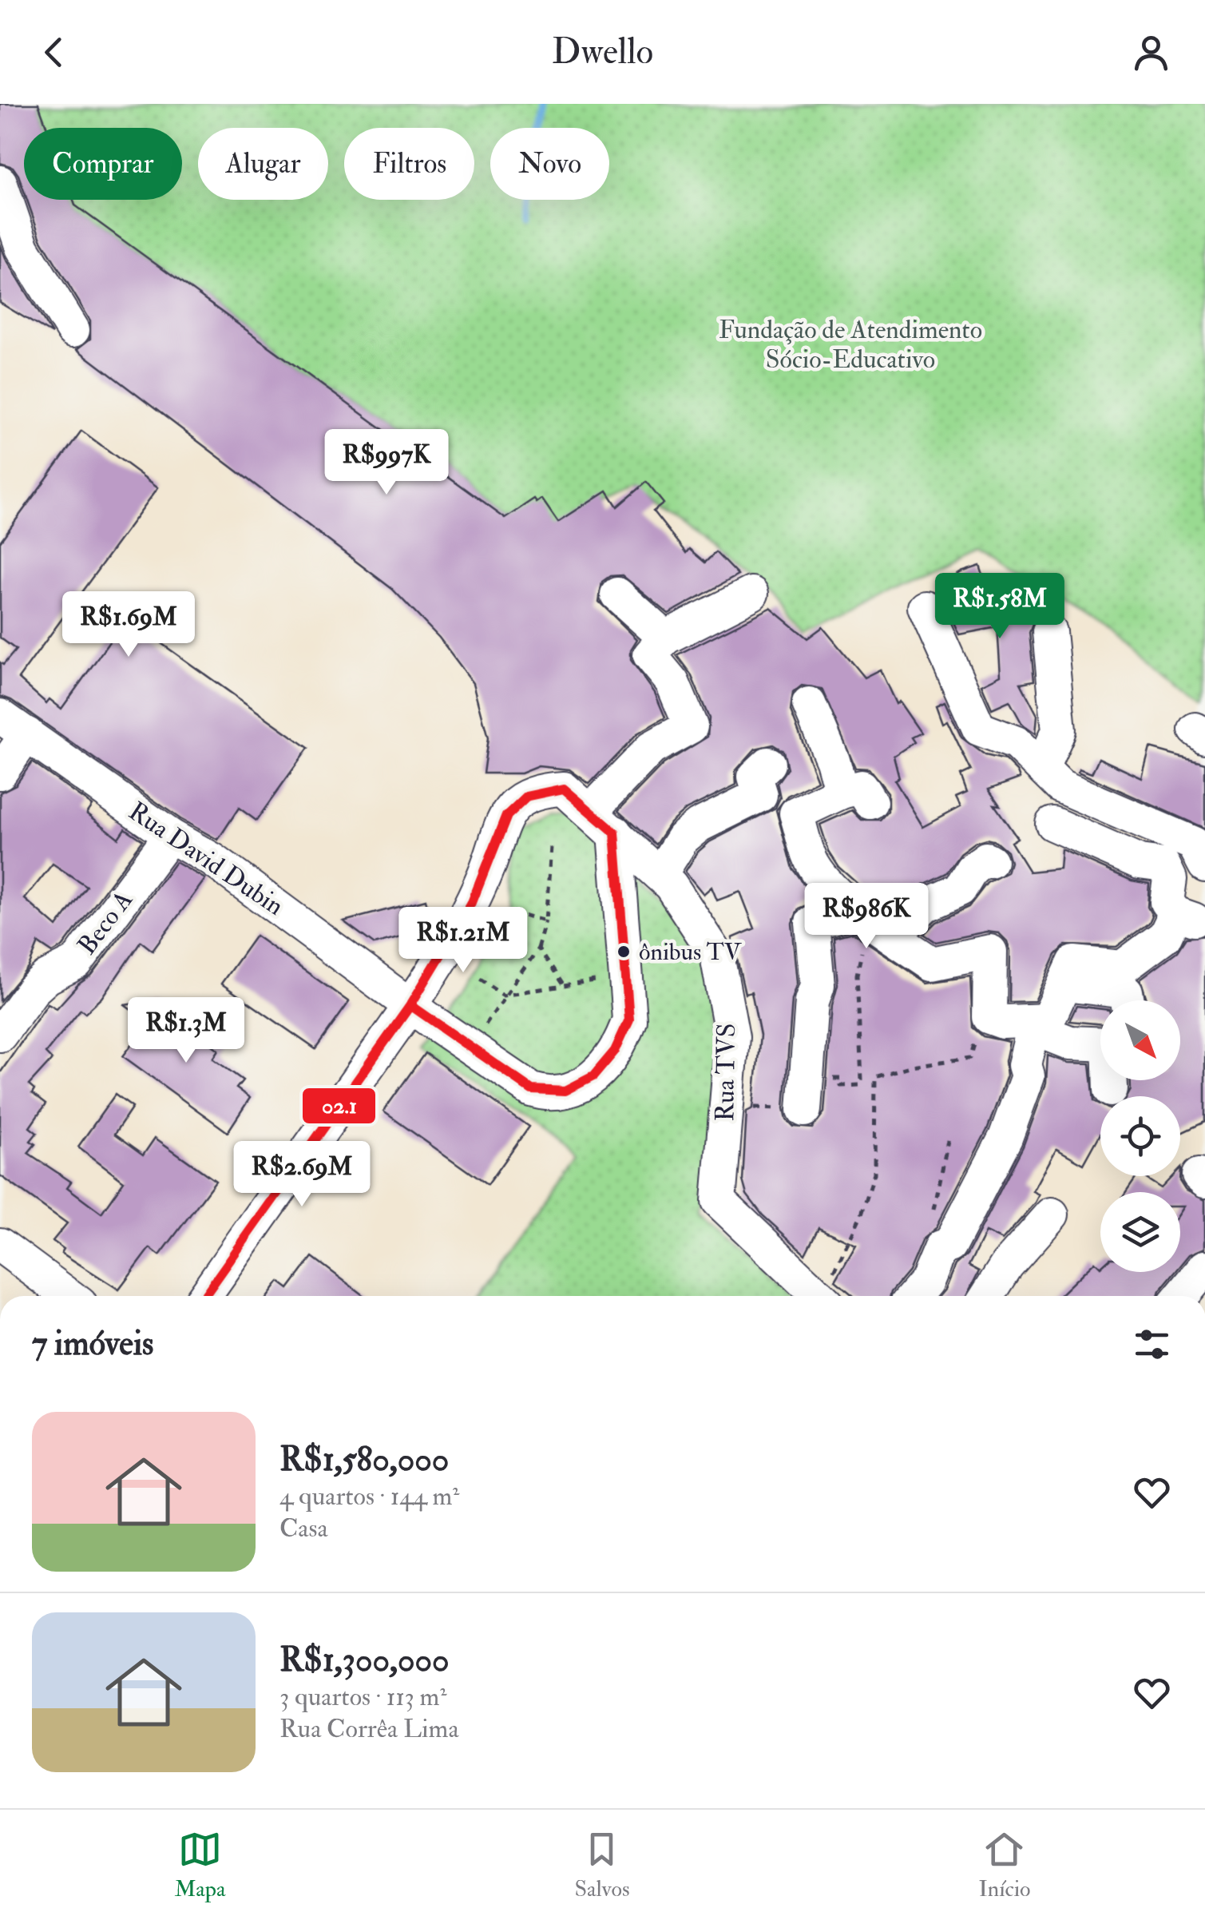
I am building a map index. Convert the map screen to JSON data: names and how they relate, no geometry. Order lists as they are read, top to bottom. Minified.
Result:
{"streets":{"street":["Rua David Dubin","Beco A","Rua TVS"]},"crossings":[["Rua David Dubin","Beco A"],["Rua David Dubin","Rua TVS"]],"parks":["Fundação de Atendimento Sócio-Educativo"],"places":["ônibus TV"],"lines":["transit line 02.1"],"north":"bottom right","page":{"header":"Dwello","chip":["Comprar","Alugar","Filtros","Novo"],"price":["R$997K","R$1.58M","R$1.69M","R$986K","R$1.21M","R$1.3M","R$2.69M"],"heading":"7 imóveis","list":[{"name":"R$1,580,000","note":"4 quartos · 144 m² · Casa"},{"name":"R$1,300,000","note":"3 quartos · 113 m² · Rua Corrêa Lima"}],"tabs":["Mapa","Salvos","Início"]}}
